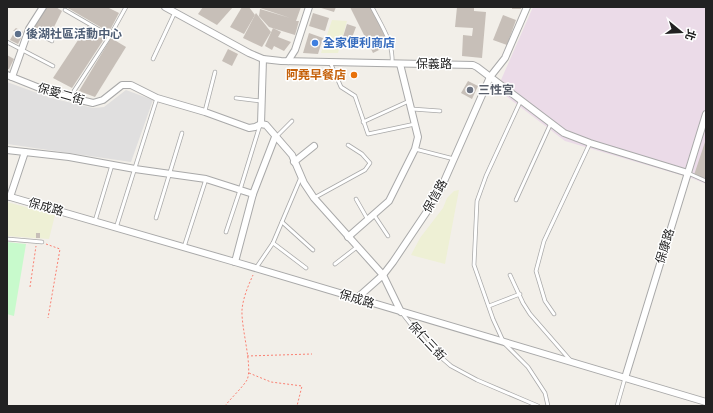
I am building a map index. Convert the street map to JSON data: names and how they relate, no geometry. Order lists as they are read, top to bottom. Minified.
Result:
{"streets":{"street":["保義路","保愛二街","保信路","保成路","保康路","保仁三街"]},"crossings":[["保義路","保信路"],["保義路","保康路"],["保信路","保成路"],["保信路","保仁三街"],["保成路","保康路"],["保成路","保仁三街"]],"places":["後湖社區活動中心","全家便利商店","阿堯早餐店","三性宮"],"north":"right"}
